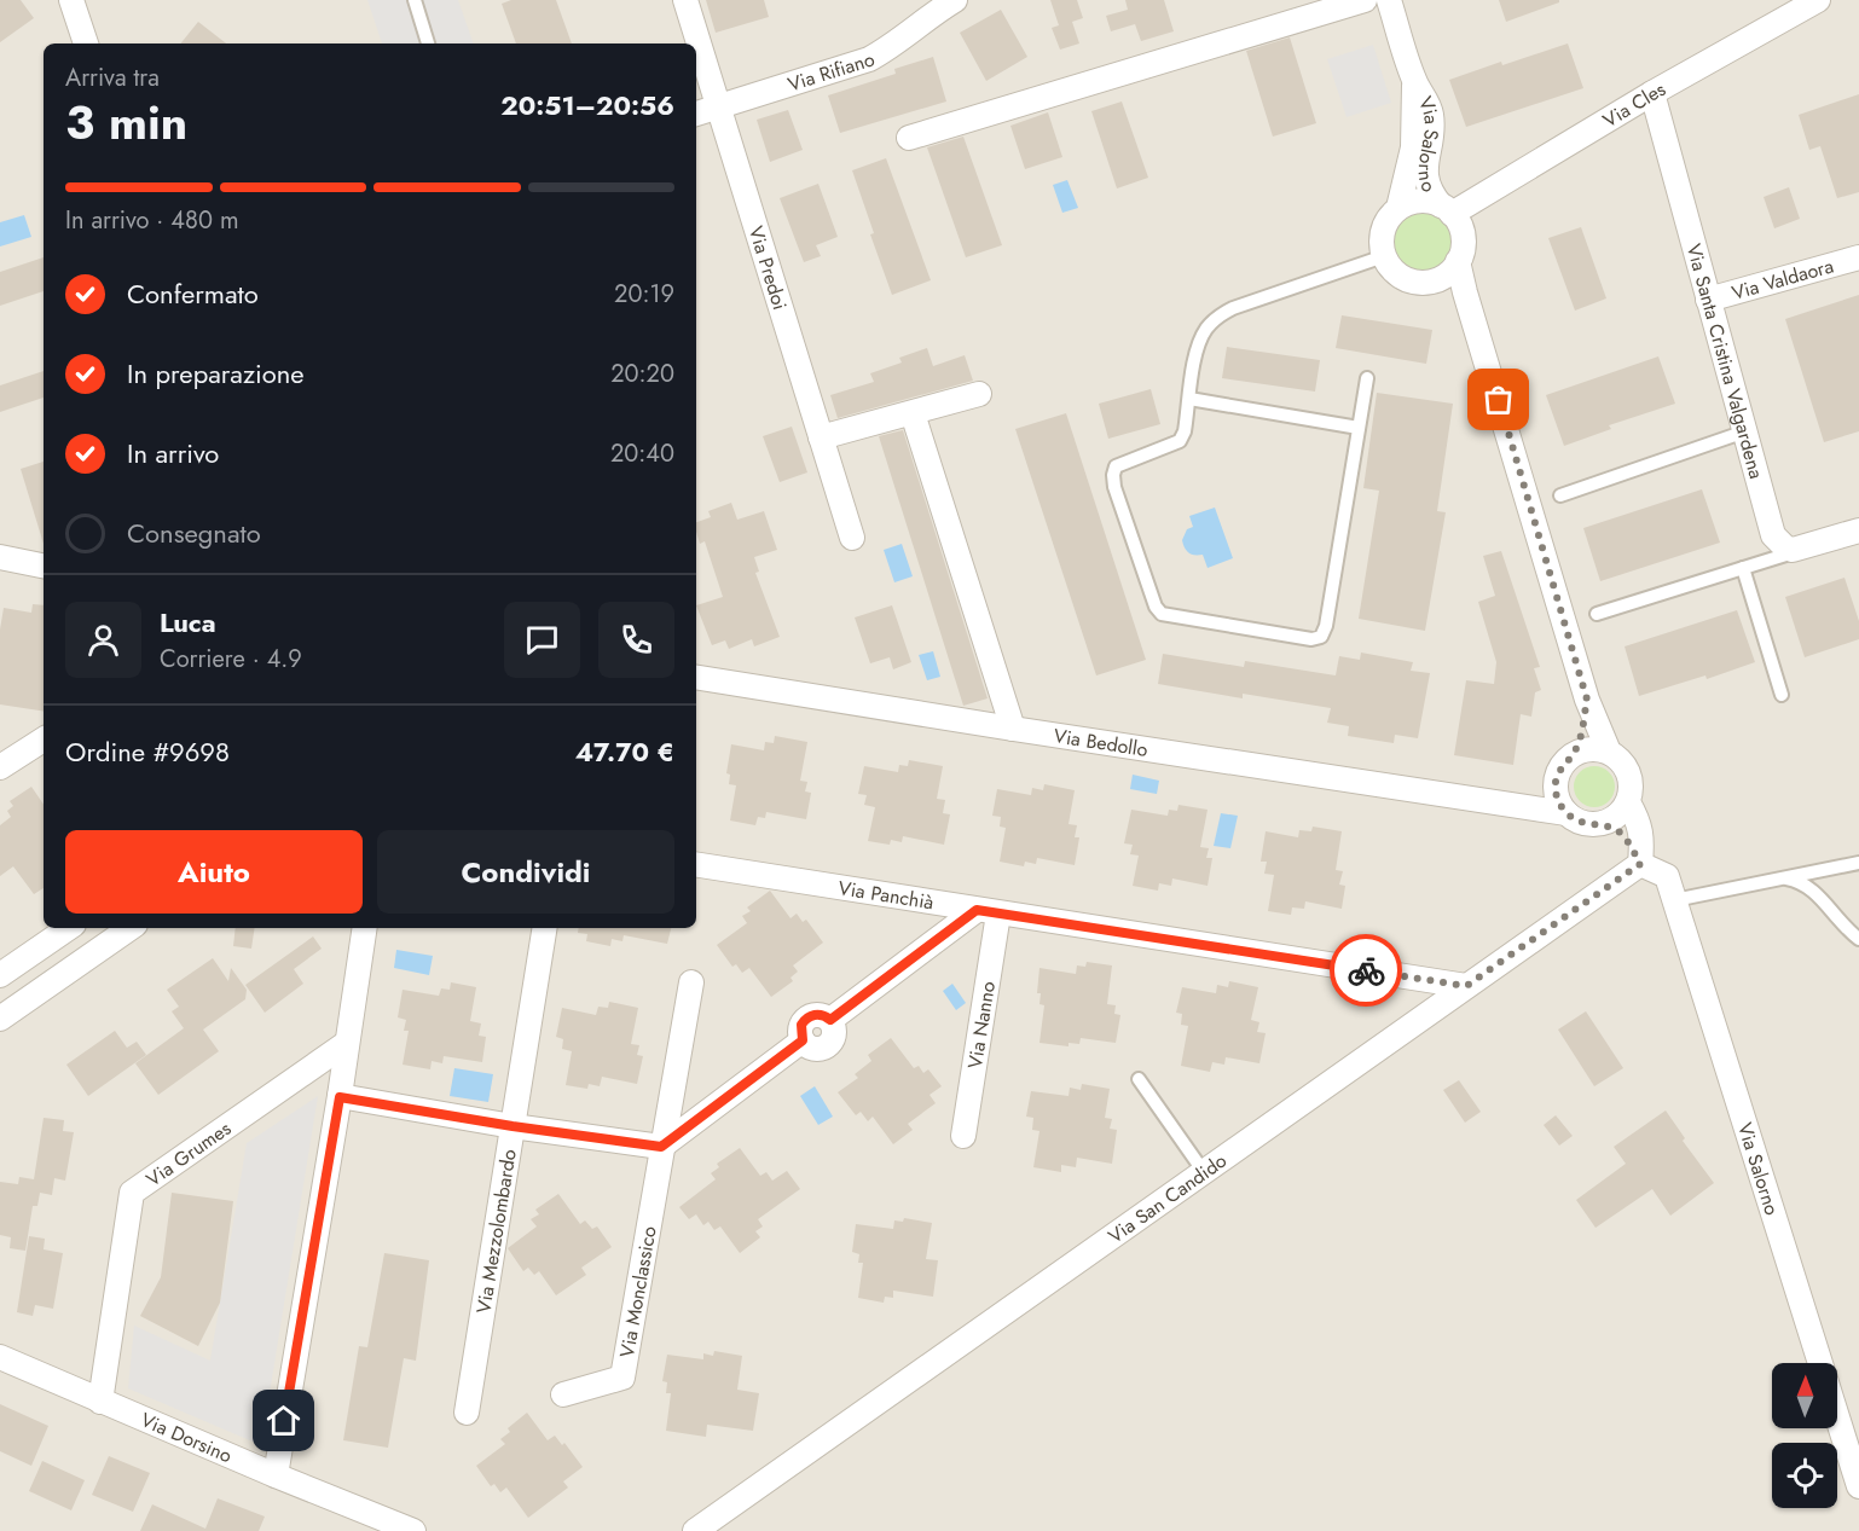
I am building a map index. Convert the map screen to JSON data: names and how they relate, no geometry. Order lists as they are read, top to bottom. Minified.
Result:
{"streets":{"street":["Via Rifiano","Via Cles","Via Salorno","Via Predoi","Via Valdaora","Via Santa Cristina Valgardena","Via Bedollo","Via Panchià","Via Nanno","Via Grumes","Via San Candido","Via Mezzolombardo","Via Monclassico","Via Dorsino"]},"crossings":[["Via Rifiano","Via Predoi"],["Via Cles","Via Salorno"],["Via Cles","Via Santa Cristina Valgardena"],["Via Salorno","Via San Candido"],["Via Valdaora","Via Santa Cristina Valgardena"],["Via Panchià","Via Nanno"],["Via Panchià","Via San Candido"],["Via Grumes","Via Dorsino"]],"north":"top","page":{"heading":["3 min","Arriva tra","20:51–20:56"],"panel":["Luca","Corriere · 4.9","Ordine #9698","47.70 €"],"bar":"In arrivo · 480 m","list":[["Confermato","20:19"],["In preparazione","20:20"],["In arrivo","20:40"],"Consegnato"],"buttons":["Aiuto","Condividi"]}}
